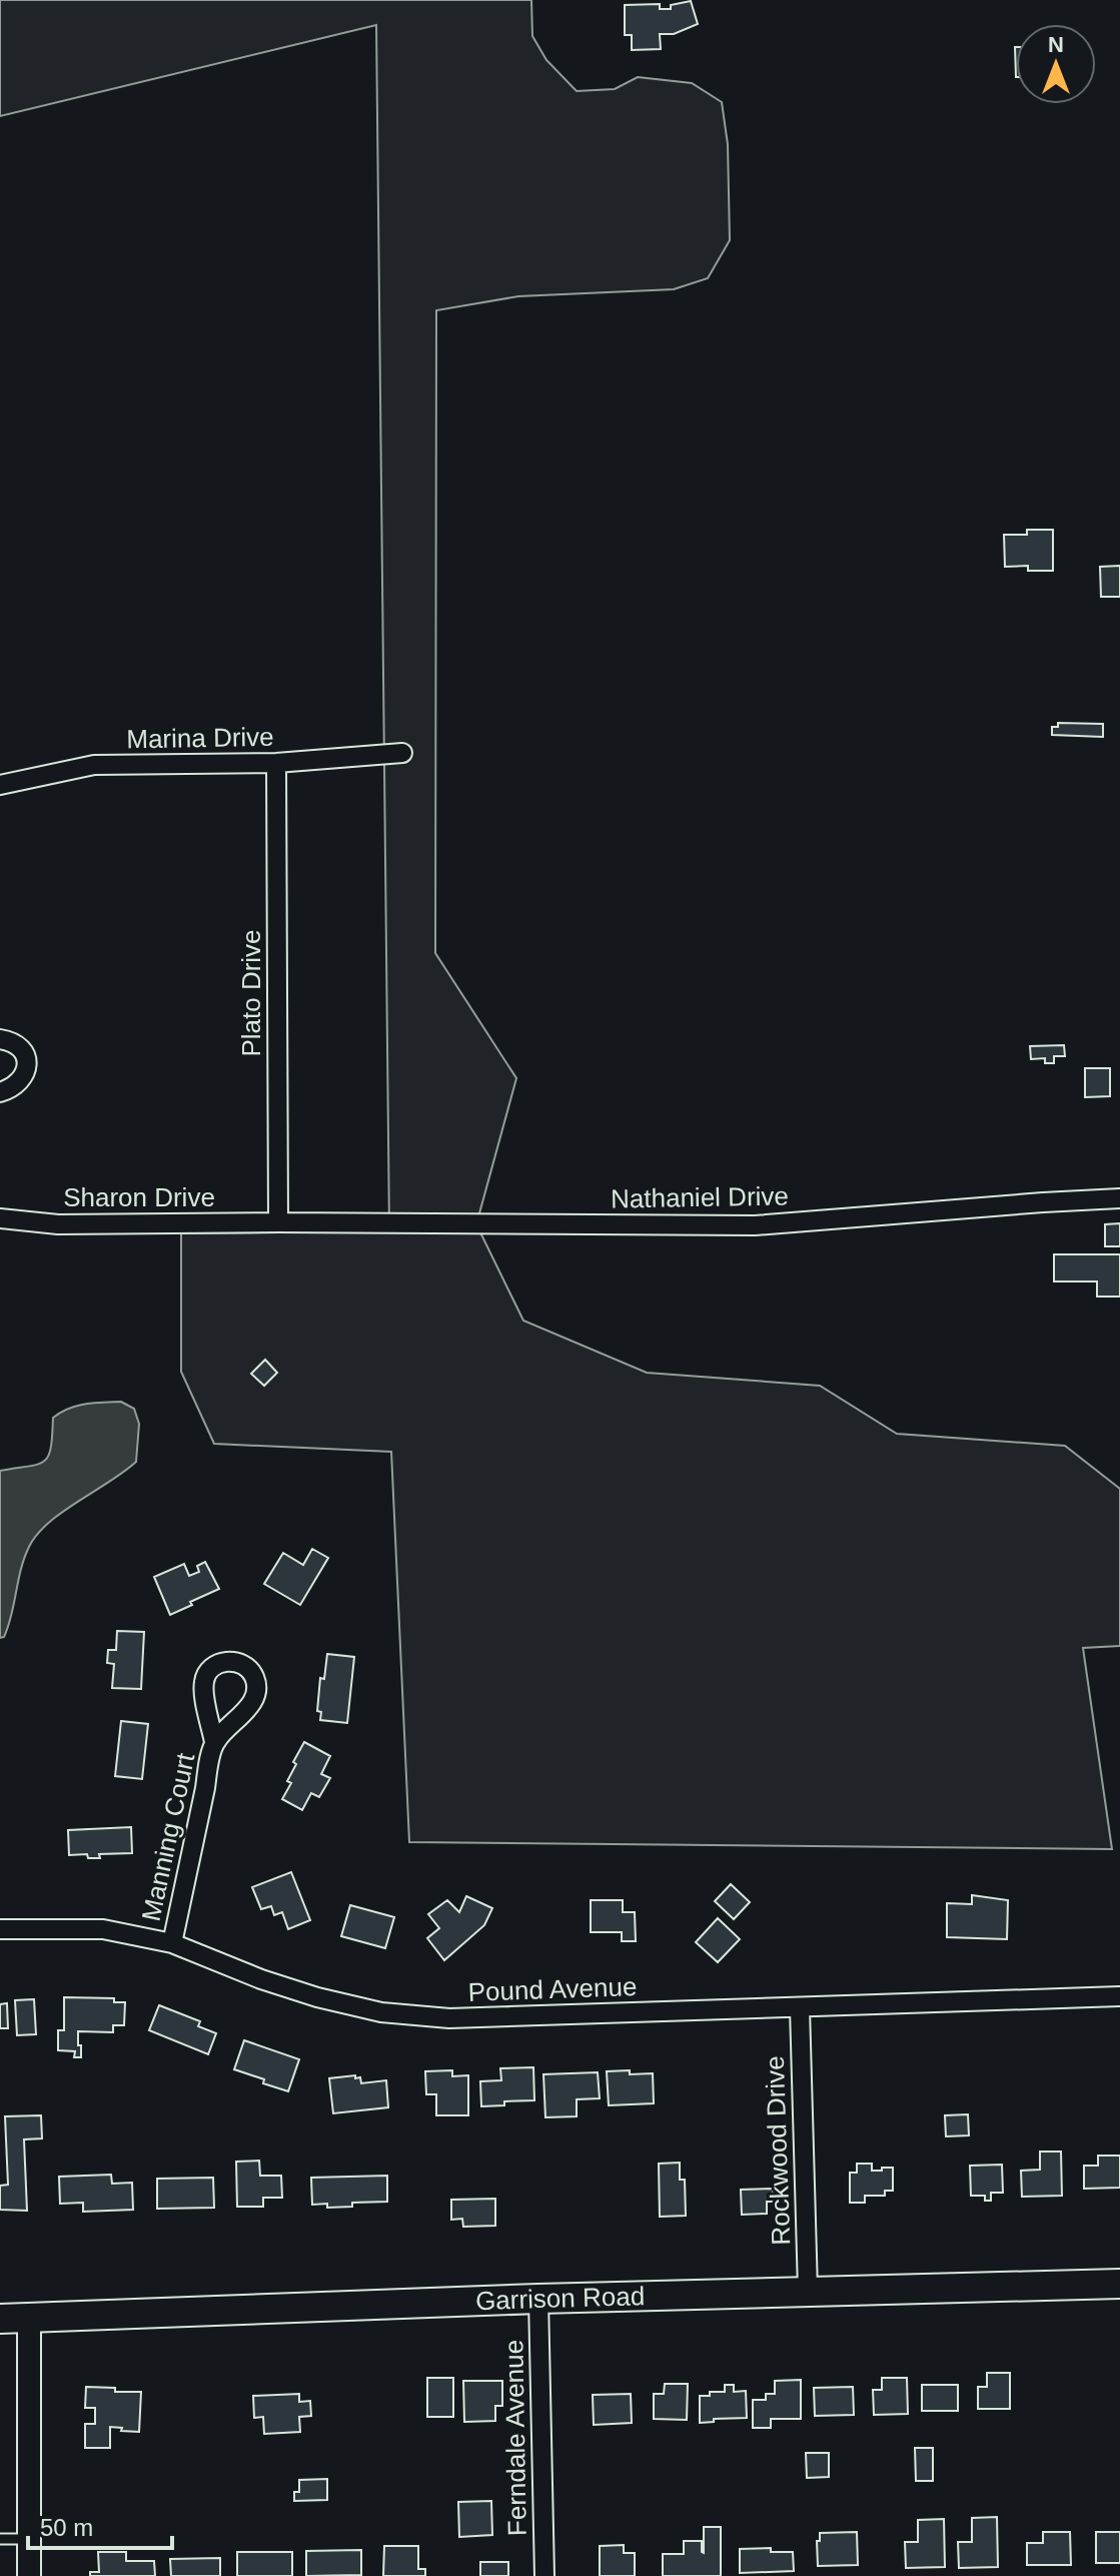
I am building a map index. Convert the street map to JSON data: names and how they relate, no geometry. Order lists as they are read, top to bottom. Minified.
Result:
{"streets":{"main road":["Garrison Road"],"street":["Marina Drive","Plato Drive","Sharon Drive","Nathaniel Drive","Manning Court","Pound Avenue","Rockwood Drive","Ferndale Avenue"]},"crossings":[["Marina Drive","Plato Drive"],["Plato Drive","Sharon Drive"],["Plato Drive","Nathaniel Drive"],["Sharon Drive","Nathaniel Drive"],["Manning Court","Pound Avenue"],["Pound Avenue","Rockwood Drive"],["Rockwood Drive","Garrison Road"],["Garrison Road","Ferndale Avenue"]],"scale_bar":"50 m","north":"top"}
